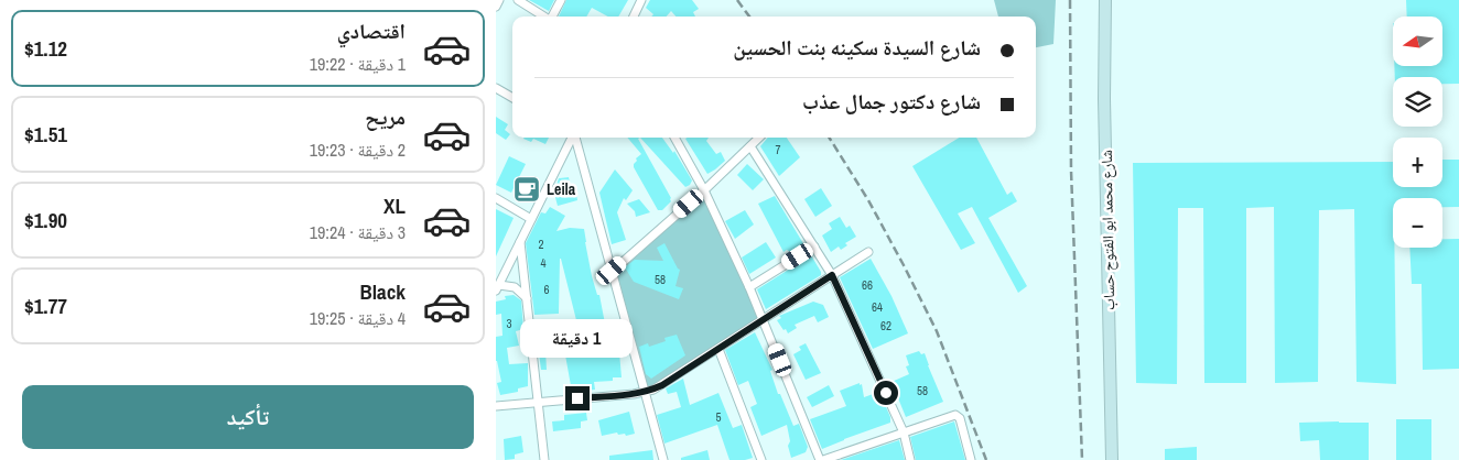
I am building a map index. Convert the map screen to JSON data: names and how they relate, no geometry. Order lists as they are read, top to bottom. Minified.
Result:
{"streets":{"street":["شارع محمد ابو الفتوح حساب"]},"places":{"cafe":["Leila"]},"house_numbers":["7","2","4","58","66","6","64","3","62","58","5"],"north":"left","page":{"list":[{"name":"اقتصادي","note":"1 دقيقة · 19:22","value":"$1.12"},{"name":"مريح","note":"2 دقيقة · 19:23","value":"$1.51"},{"name":"XL","note":"3 دقيقة · 19:24","value":"$1.90"},{"name":"Black","note":"4 دقيقة · 19:25","value":"$1.77"}],"map_buttons":["+","−"],"banner":["شارع السيدة سكينه بنت الحسين","شارع دكتور جمال عذب"],"bubble":"1 دقيقة","buttons":"تأكيد"}}
